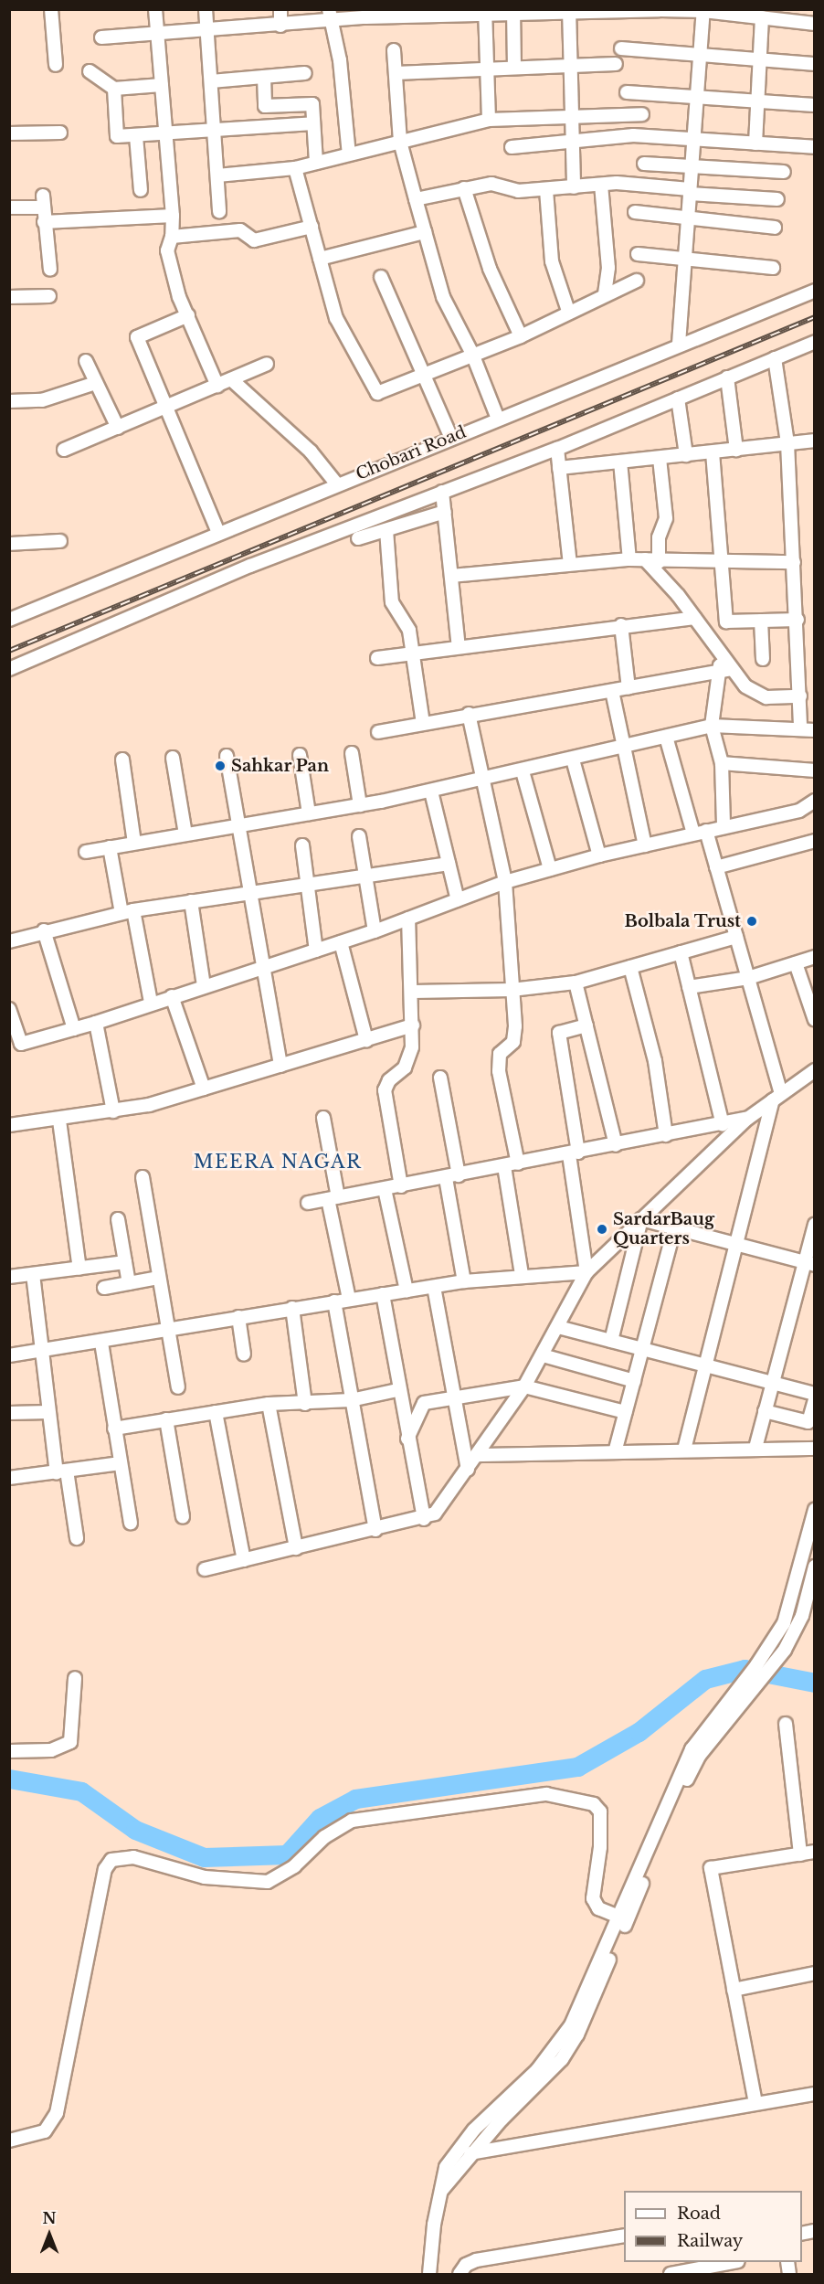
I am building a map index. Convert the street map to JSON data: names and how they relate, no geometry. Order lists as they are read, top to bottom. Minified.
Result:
{"streets":{"street":["Chobari Road"]},"districts":["MEERA NAGAR"],"places":["Sahkar Pan","Bolbala Trust","SardarBaug Quarters"],"legend":["Road","Railway"],"north":"top"}
